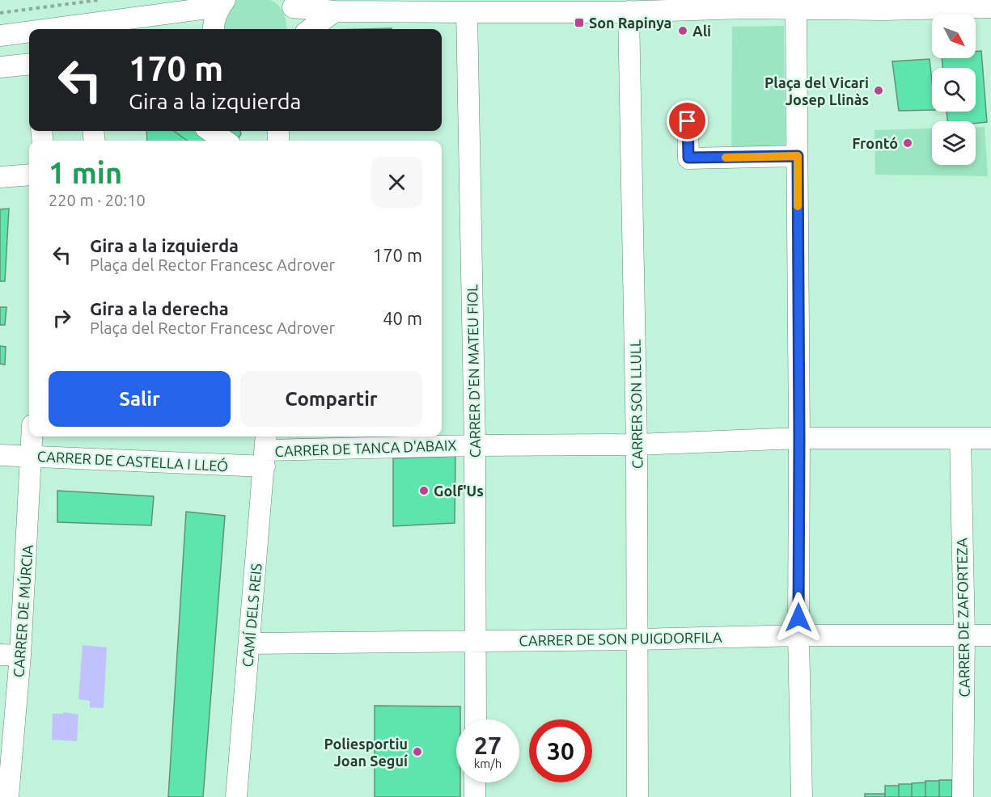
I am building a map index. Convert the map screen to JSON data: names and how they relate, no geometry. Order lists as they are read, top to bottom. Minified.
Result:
{"streets":{"street":["CARRER D'EN MATEU FIOL","CARRER SON LLULL","CARRER DE TANCA D'ABAIX","CARRER DE CASTELLA I LLEÓ","CARRER DE MÚRCIA","CAMÍ DELS REIS","CARRER DE ZAFORTEZA","CARRER DE SON PUIGDORFILA"]},"crossings":[["CARRER D'EN MATEU FIOL","CARRER DE TANCA D'ABAIX"],["CARRER D'EN MATEU FIOL","CARRER DE SON PUIGDORFILA"],["CARRER SON LLULL","CARRER DE TANCA D'ABAIX"],["CARRER SON LLULL","CARRER DE SON PUIGDORFILA"],["CARRER DE TANCA D'ABAIX","CARRER DE CASTELLA I LLEÓ"],["CARRER DE TANCA D'ABAIX","CAMÍ DELS REIS"],["CARRER DE TANCA D'ABAIX","CARRER DE ZAFORTEZA"],["CARRER DE CASTELLA I LLEÓ","CARRER DE MÚRCIA"],["CARRER DE CASTELLA I LLEÓ","CAMÍ DELS REIS"],["CAMÍ DELS REIS","CARRER DE SON PUIGDORFILA"],["CARRER DE ZAFORTEZA","CARRER DE SON PUIGDORFILA"]],"places":{"transit":["Son Rapinya"],"other":["Ali","Plaça del Vicari Josep Llinàs","Frontó","Golf'Us","Poliesportiu Joan Seguí"]},"north":"bottom right","page":{"turn":["170 m","Gira a la izquierda"],"heading":["1 min","220 m · 20:10"],"list":[{"name":"Gira a la izquierda","note":"Plaça del Rector Francesc Adrover","value":"170 m"},{"name":"Gira a la derecha","note":"Plaça del Rector Francesc Adrover","value":"40 m"}],"buttons":["Salir","Compartir"],"speed":"27 km/h","limit":"30"}}
